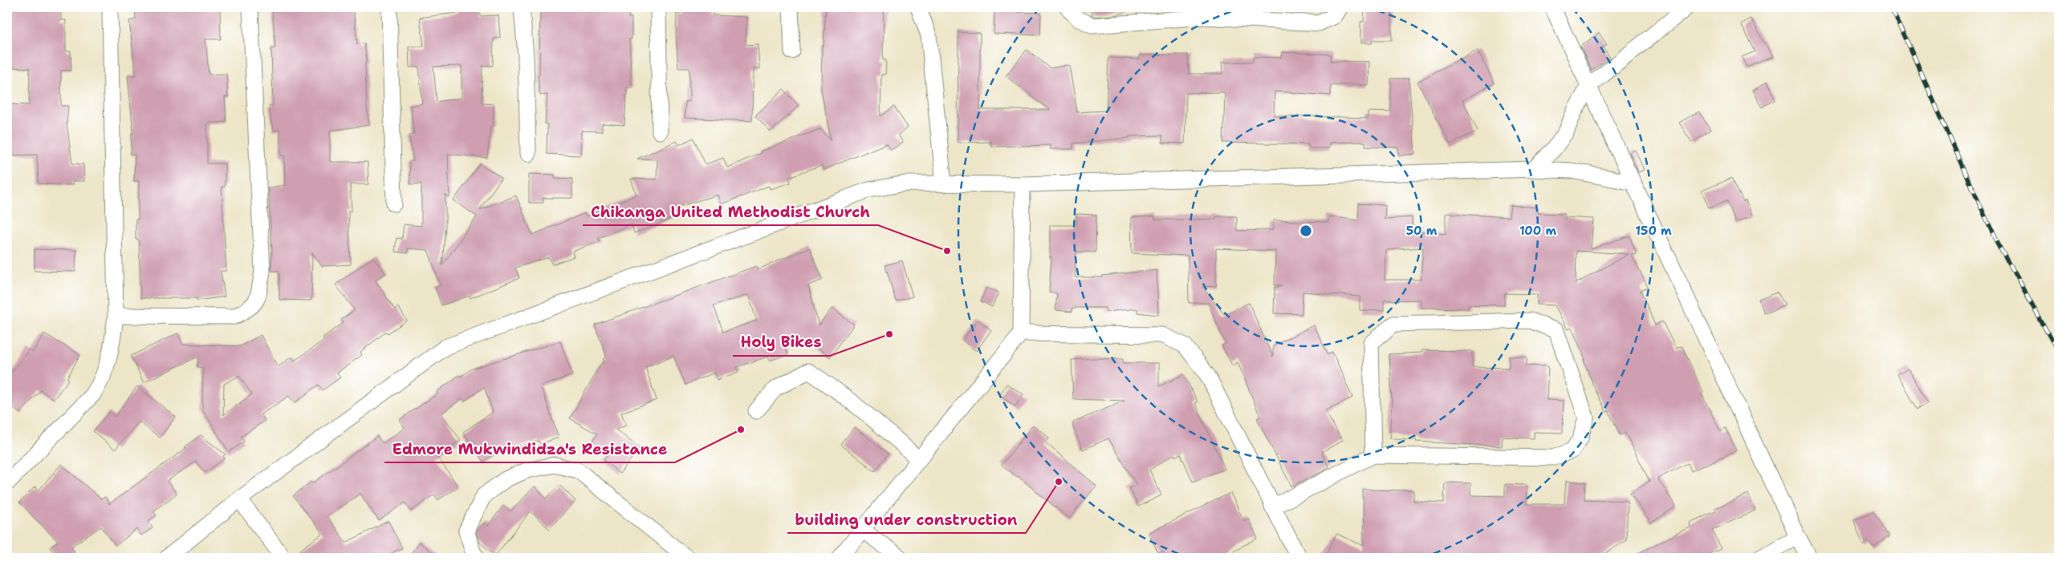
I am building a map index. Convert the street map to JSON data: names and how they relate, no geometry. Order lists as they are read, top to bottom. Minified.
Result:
{"places":["Chikanga United Methodist Church","Holy Bikes","Edmore Mukwindidza's Resistance","building under construction"],"rings":["50 m","100 m","150 m"]}
